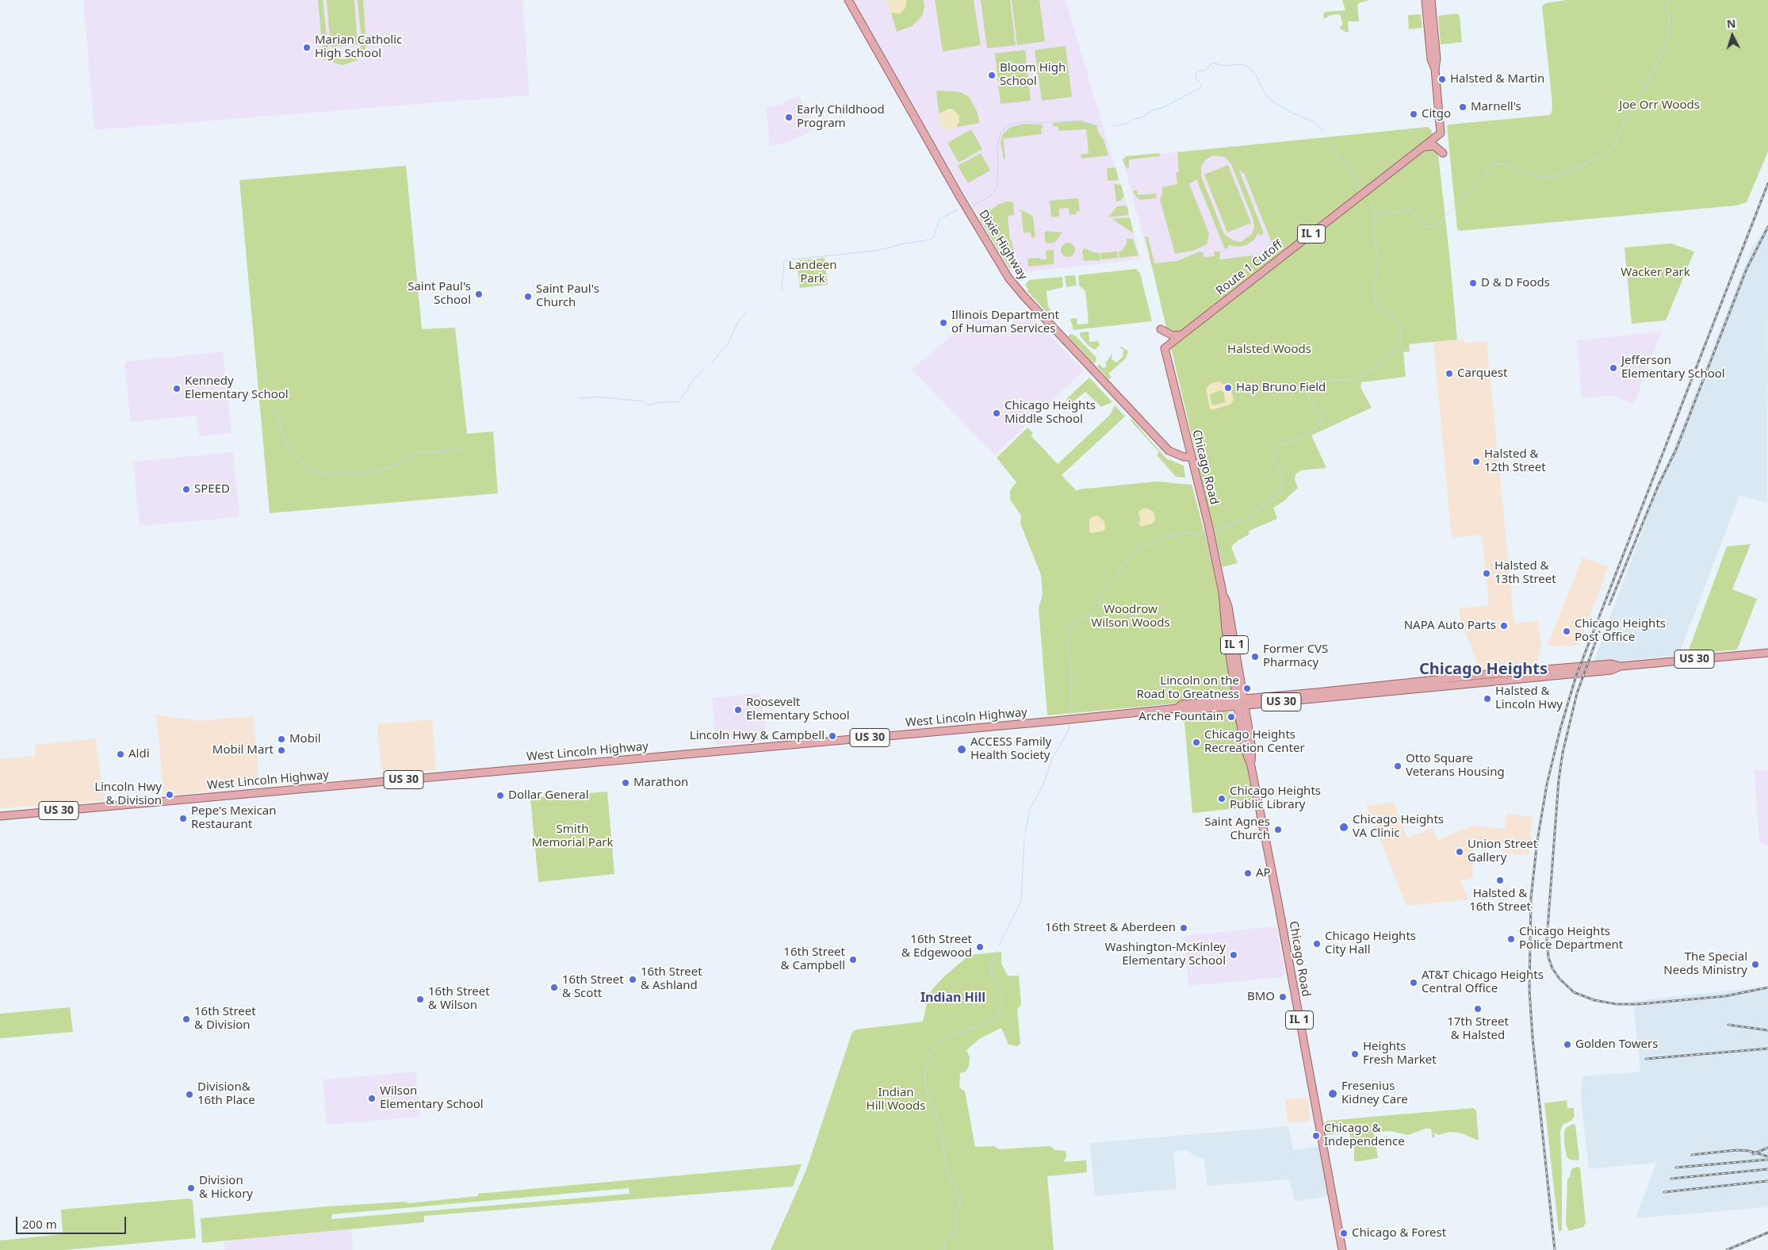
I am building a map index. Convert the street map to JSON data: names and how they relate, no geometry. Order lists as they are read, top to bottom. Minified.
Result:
{"streets":{"main road":["IL 1","Dixie Highway","Route 1 Cutoff","Chicago Road","US 30","West Lincoln Highway"]},"crossings":[["IL 1","Route 1 Cutoff"],["Dixie Highway","Chicago Road"],["Route 1 Cutoff","Chicago Road"],["Chicago Road","US 30"],["Chicago Road","West Lincoln Highway"],["US 30","West Lincoln Highway"]],"districts":["Chicago Heights","Indian Hill"],"parks":["Joe Orr Woods","Landeen Park","Wacker Park","Halsted Woods","Woodrow Wilson Woods","Smith Memorial Park","Indian Hill Woods"],"places":["Marian Catholic High School","Bloom High School","Halsted & Martin","Marnell's","Citgo","Early Childhood Program","D & D Foods","Saint Paul's School","Saint Paul's Church","Illinois Department of Human Services","Jefferson Elementary School","Carquest","Hap Bruno Field","Kennedy Elementary School","Chicago Heights Middle School","Halsted & 12th Street","SPEED","Halsted & 13th Street","NAPA Auto Parts","Chicago Heights Post Office","Former CVS Pharmacy","Lincoln on the Road to Greatness","Halsted & Lincoln Hwy","Roosevelt Elementary School","Arche Fountain","Lincoln Hwy & Campbell","Mobil","Chicago Heights Recreation Center","ACCESS Family Health Society","Mobil Mart","Aldi","Otto Square Veterans Housing","Marathon","Lincoln Hwy & Division","Dollar General","Chicago Heights Public Library","Pepe's Mexican Restaurant","Chicago Heights VA Clinic","Saint Agnes Church","Union Street Gallery","AP","Halsted & 16th Street","16th Street & Aberdeen","Chicago Heights Police Department","Chicago Heights City Hall","16th Street & Edgewood","Washington-McKinley Elementary School","16th Street & Campbell","The Special Needs Ministry","16th Street & Ashland","AT&T Chicago Heights Central Office","16th Street & Scott","BMO","16th Street & Wilson","17th Street & Halsted","16th Street & Division","Golden Towers","Heights Fresh Market","Fresenius Kidney Care","Division& 16th Place","Wilson Elementary School","Chicago & Independence","Division & Hickory","Chicago & Forest"],"scale_bar":"200 m","north":"top"}
